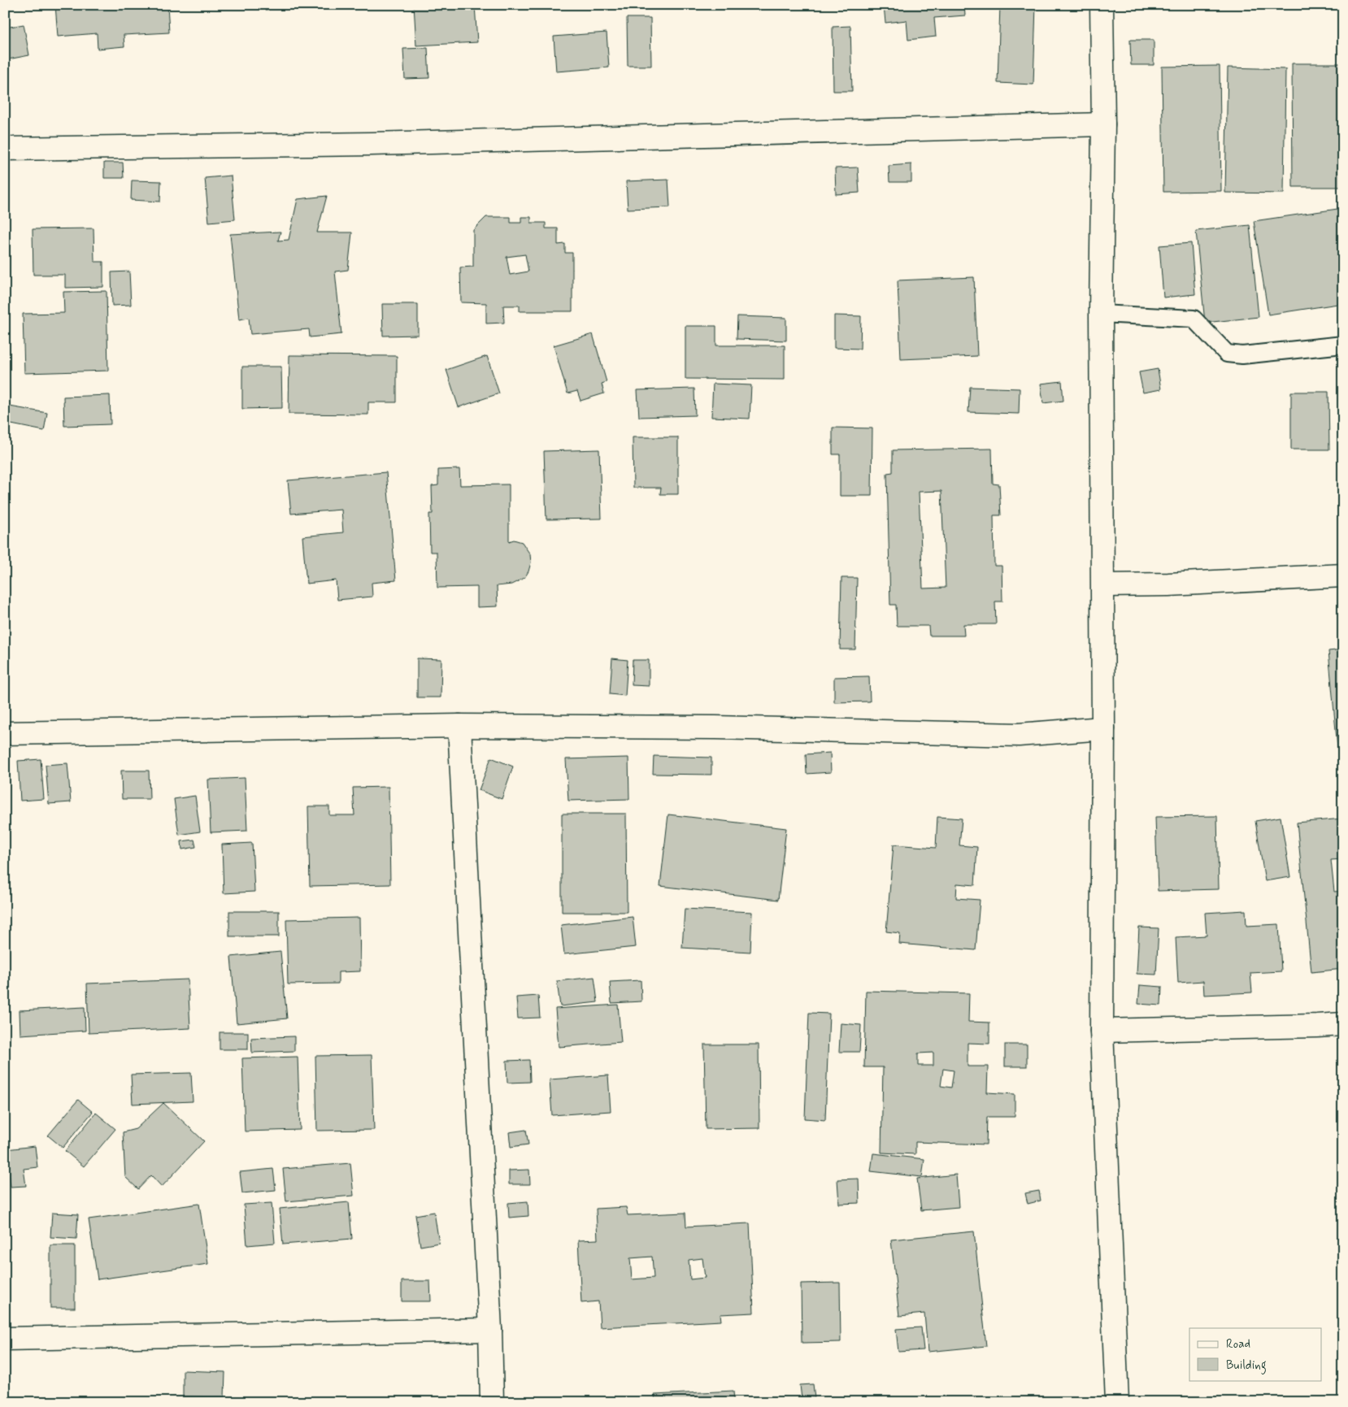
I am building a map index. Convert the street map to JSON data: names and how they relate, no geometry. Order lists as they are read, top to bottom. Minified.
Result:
{"legend":["Road","Building"]}
